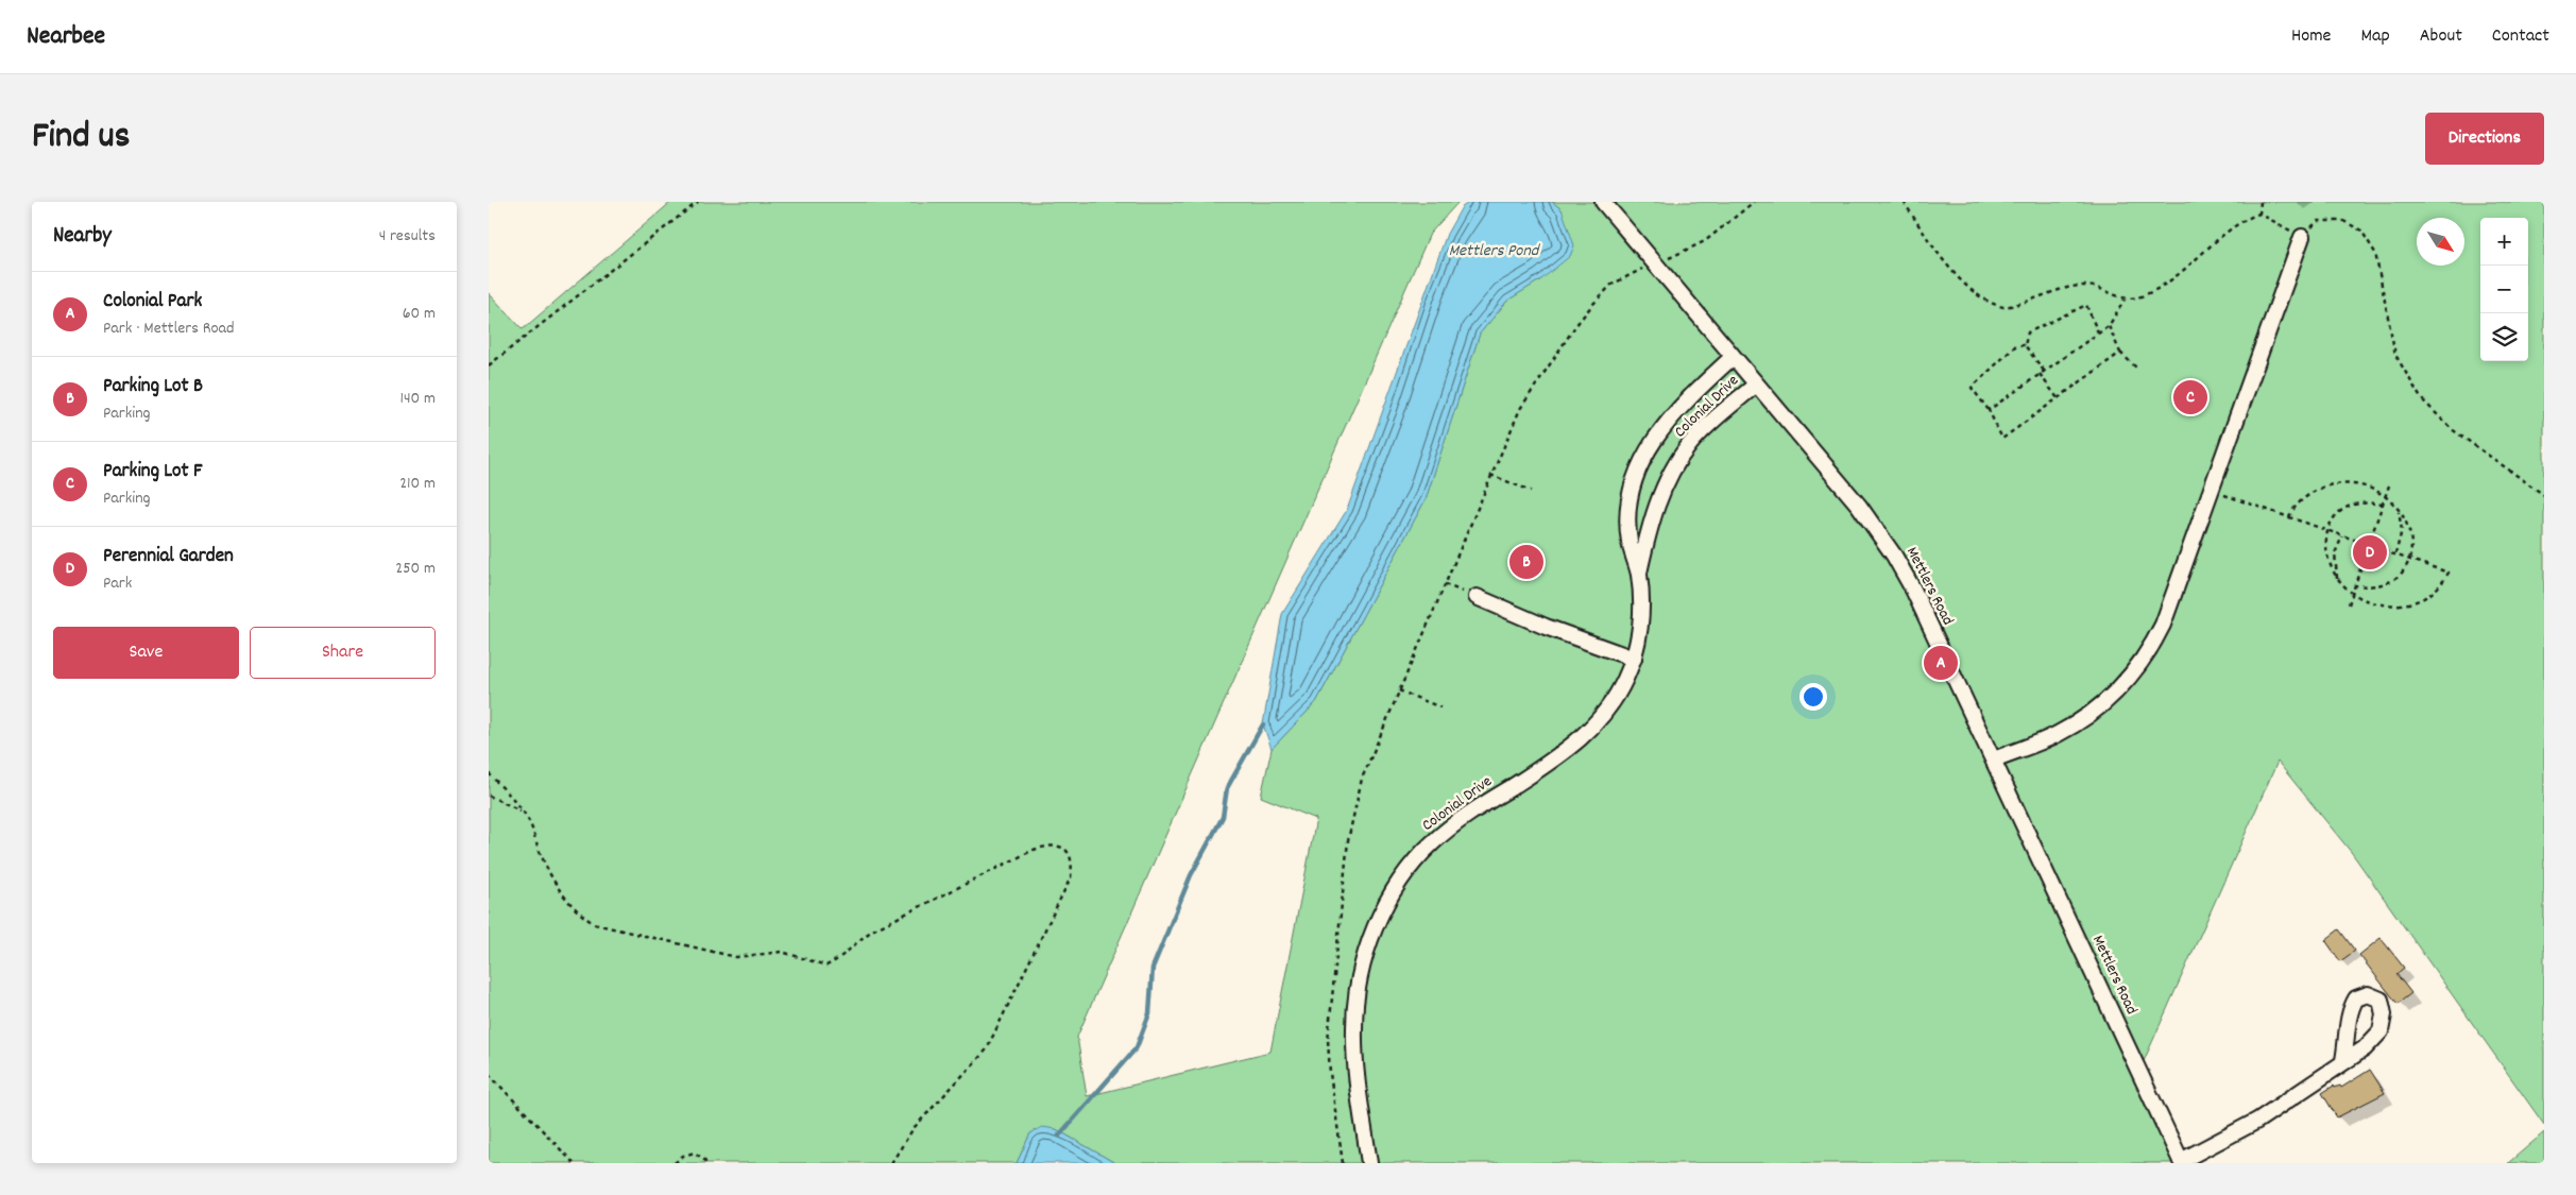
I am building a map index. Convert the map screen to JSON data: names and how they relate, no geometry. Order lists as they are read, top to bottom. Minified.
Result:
{"streets":{"street":["Colonial Drive","Mettlers Road"]},"crossings":[["Colonial Drive","Mettlers Road"]],"water":["Mettlers Pond"],"north":"bottom right","page":{"header":"Nearbee","nav":["Home","Map","About","Contact"],"title":"Find us","buttons":["Directions",["Save","Share"]],"heading":["Nearby","4 results"],"map_buttons":["+","−"],"list":[{"mark":"A","name":"Colonial Park","note":"Park · Mettlers Road","value":"60 m"},{"mark":"B","name":"Parking Lot B","note":"Parking","value":"140 m"},{"mark":"C","name":"Parking Lot F","note":"Parking","value":"210 m"},{"mark":"D","name":"Perennial Garden","note":"Park","value":"250 m"}],"pins":["C","D","B","A"]}}
